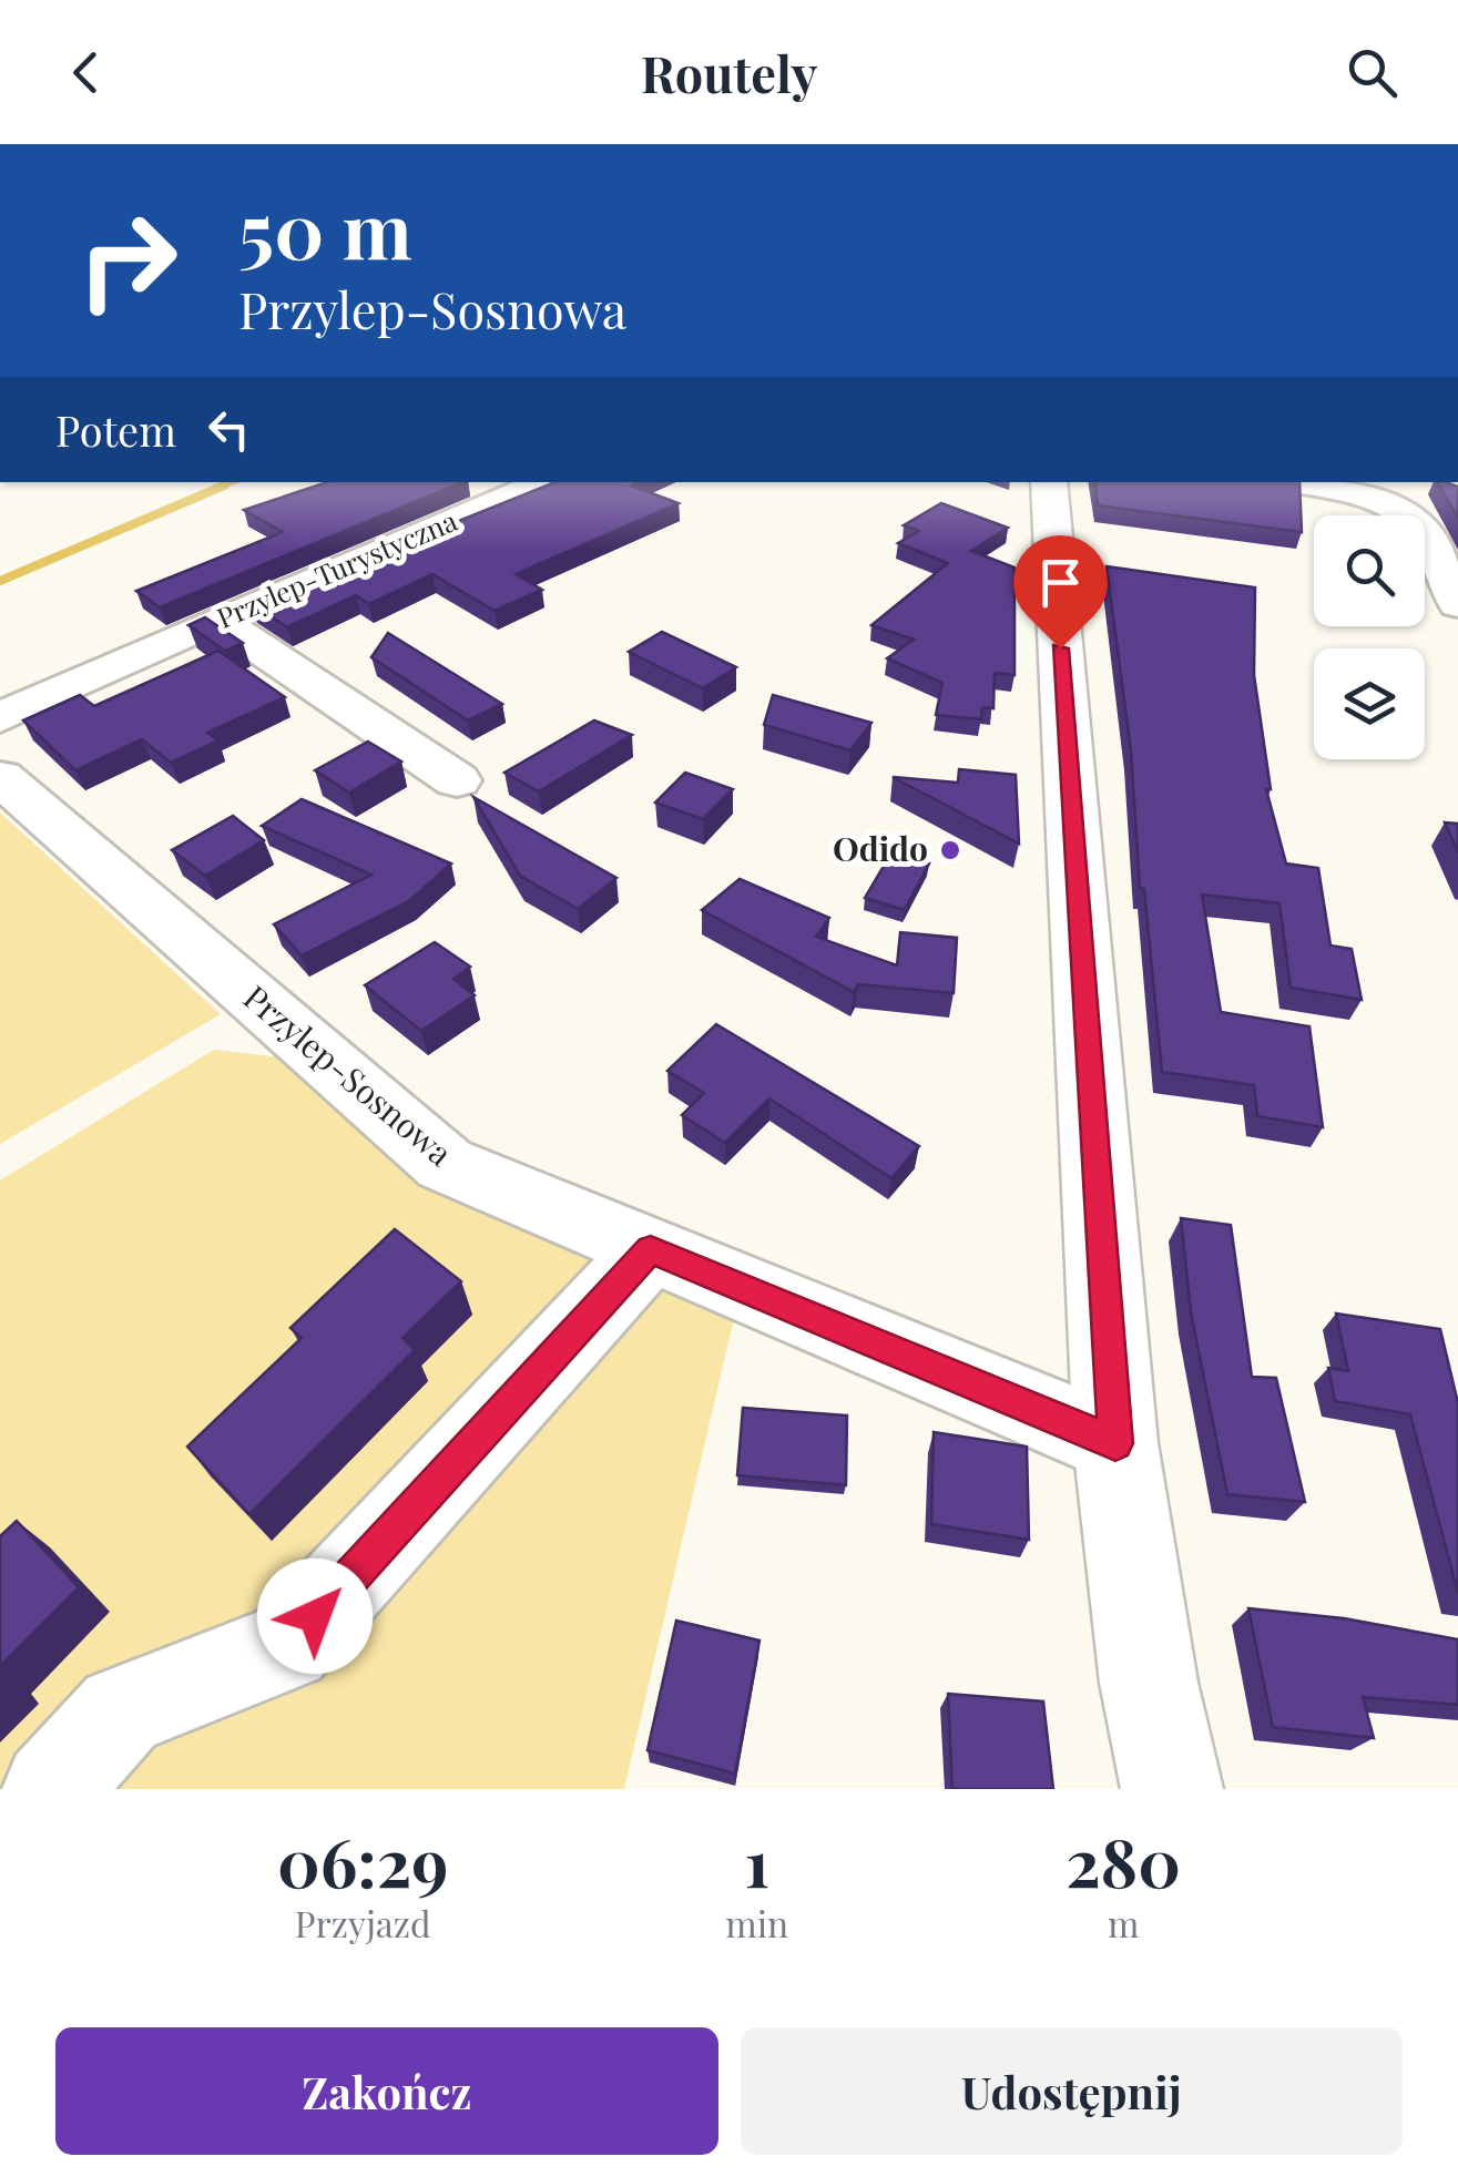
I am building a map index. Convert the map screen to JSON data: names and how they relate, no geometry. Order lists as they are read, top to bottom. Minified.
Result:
{"streets":{"street":["Przylep-Turystyczna","Przylep-Sosnowa"]},"places":["Odido"],"page":{"header":"Routely","turn":["50 m","Przylep-Sosnowa"],"then":"Potem","eta":["06:29","Przyjazd","1","min","280","m"],"buttons":["Zakończ","Udostępnij"]}}
